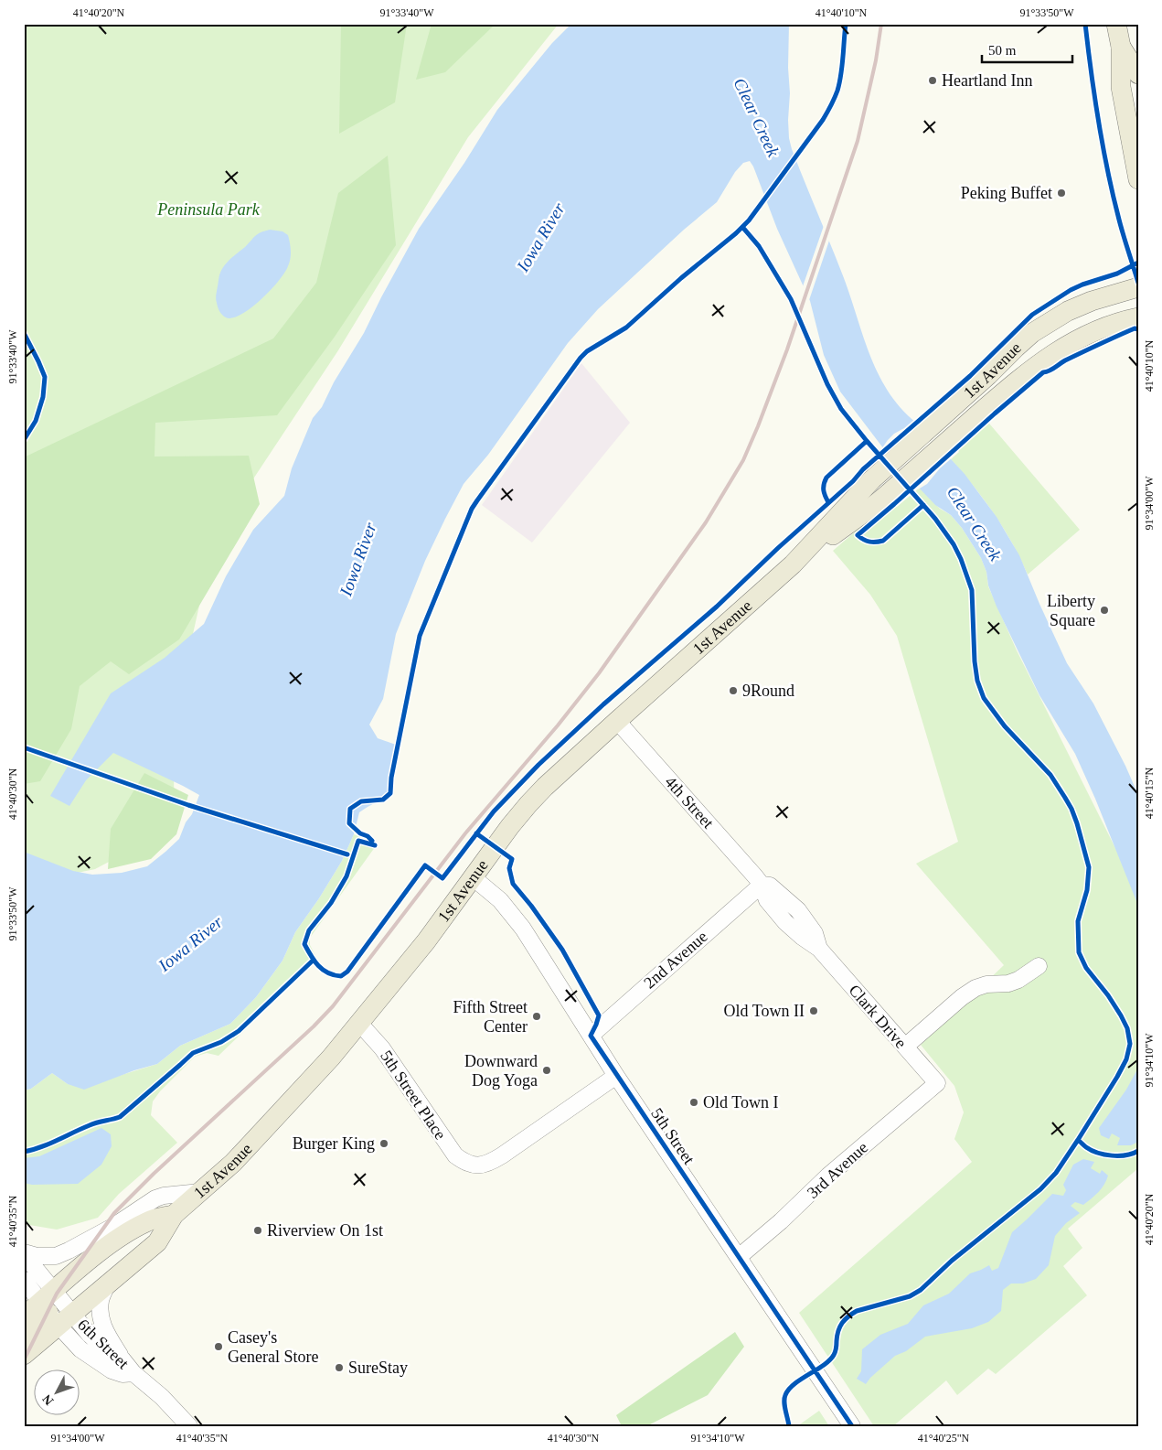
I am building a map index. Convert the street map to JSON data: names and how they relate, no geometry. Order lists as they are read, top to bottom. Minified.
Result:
{"streets":{"main road":["1st Avenue"],"street":["4th Street","2nd Avenue","Clark Drive","5th Street Place","5th Street","3rd Avenue","6th Street"]},"crossings":[["1st Avenue","4th Street"],["1st Avenue","5th Street Place"],["1st Avenue","5th Street"],["1st Avenue","6th Street"],["4th Street","2nd Avenue"],["4th Street","Clark Drive"],["2nd Avenue","Clark Drive"],["2nd Avenue","5th Street"],["Clark Drive","3rd Avenue"],["5th Street Place","5th Street"],["5th Street","3rd Avenue"]],"water":["Clear Creek","Iowa River"],"parks":["Peninsula Park"],"places":["Heartland Inn","Peking Buffet","Liberty Square","9Round","Old Town II","Fifth Street Center","Downward Dog Yoga","Old Town I","Burger King","Riverview On 1st","Casey's General Store","SureStay"],"scale_bar":"50 m","north":"bottom left","coordinates":["41°40'20\"N","91°33'40\"W","41°40'10\"N","91°33'50\"W","91°34'00\"W","41°40'15\"N","41°40'30\"N","91°34'10\"W","41°40'35\"N","41°40'25\"N"]}
